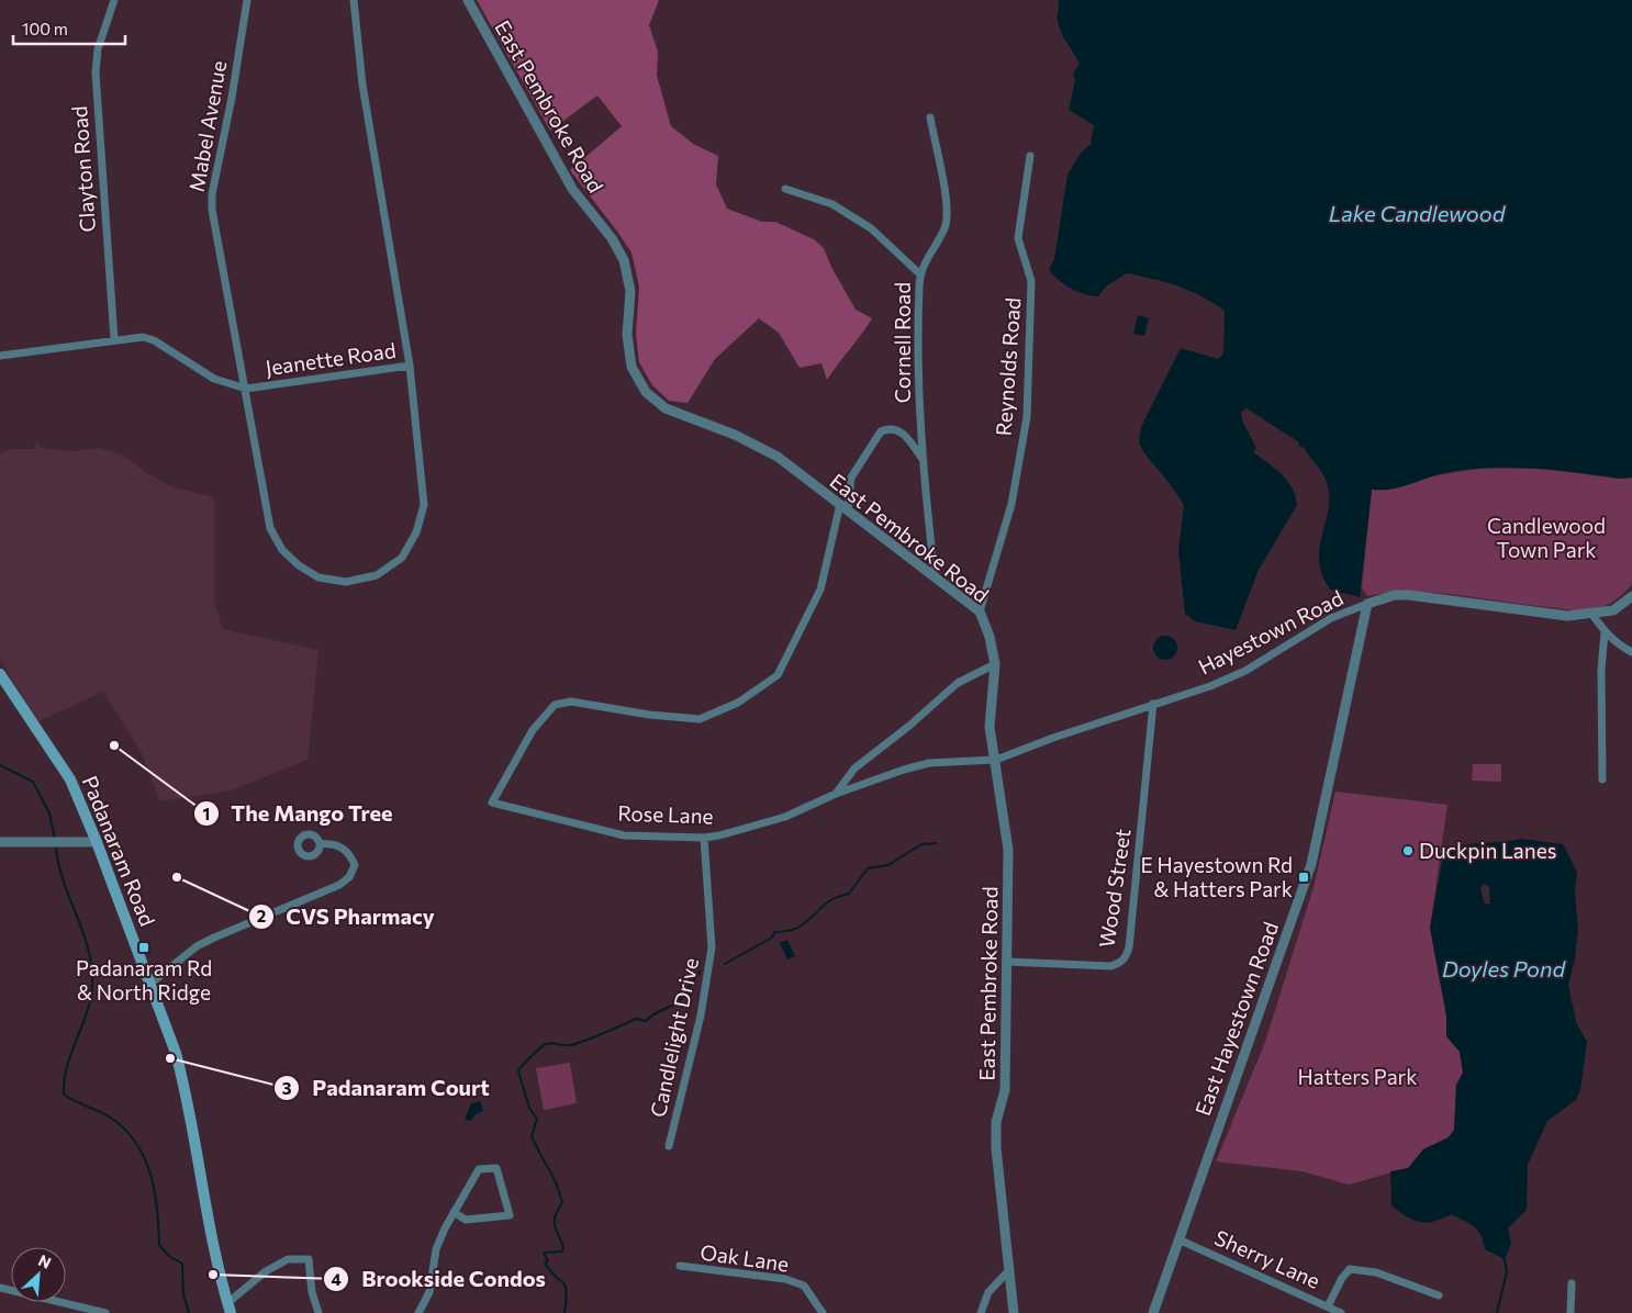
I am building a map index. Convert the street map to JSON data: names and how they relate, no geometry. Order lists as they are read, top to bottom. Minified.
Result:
{"streets":{"main road":["Padanaram Road"],"street":["East Pembroke Road","Mabel Avenue","Clayton Road","Cornell Road","Jeanette Road","Reynolds Road","Hayestown Road","Rose Lane","Wood Street","East Hayestown Road","Candlelight Drive","Oak Lane","Sherry Lane"]},"crossings":[["East Pembroke Road","Cornell Road"],["East Pembroke Road","Reynolds Road"],["East Pembroke Road","Hayestown Road"],["East Pembroke Road","Rose Lane"],["East Pembroke Road","Wood Street"],["Mabel Avenue","Jeanette Road"],["Clayton Road","Jeanette Road"],["Hayestown Road","Rose Lane"],["Hayestown Road","Wood Street"],["Hayestown Road","East Hayestown Road"],["Rose Lane","Candlelight Drive"],["East Hayestown Road","Sherry Lane"]],"water":["Lake Candlewood","Doyles Pond"],"parks":["Candlewood Town Park","Hatters Park"],"places":{"other":["The Mango Tree","Duckpin Lanes","CVS Pharmacy","Padanaram Court","Brookside Condos"],"transit":["E Hayestown Rd & Hatters Park","Padanaram Rd & North Ridge"]},"scale_bar":"100 m","north":"top right"}
